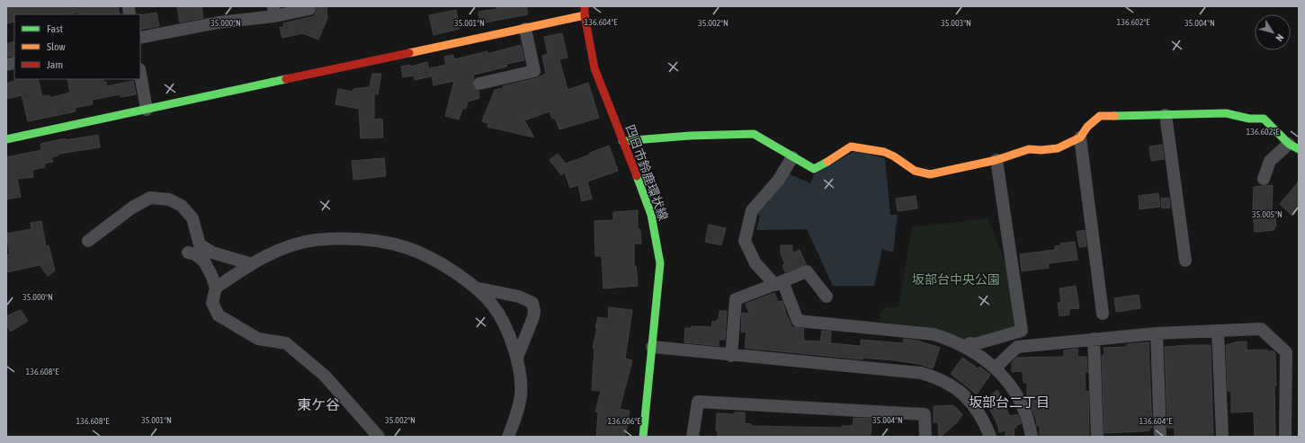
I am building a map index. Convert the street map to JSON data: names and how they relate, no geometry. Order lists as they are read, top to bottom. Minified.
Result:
{"streets":{"street":["四日市鈴鹿環状線"]},"districts":["坂部台二丁目","東ケ谷"],"parks":["坂部台中央公園"],"legend":["Fast","Slow","Jam"],"north":"bottom right","coordinates":["136.604°E","136.602°E","35.000°N","35.001°N","35.002°N","35.003°N","35.004°N","35.005°N","136.608°E","136.606°E"]}
